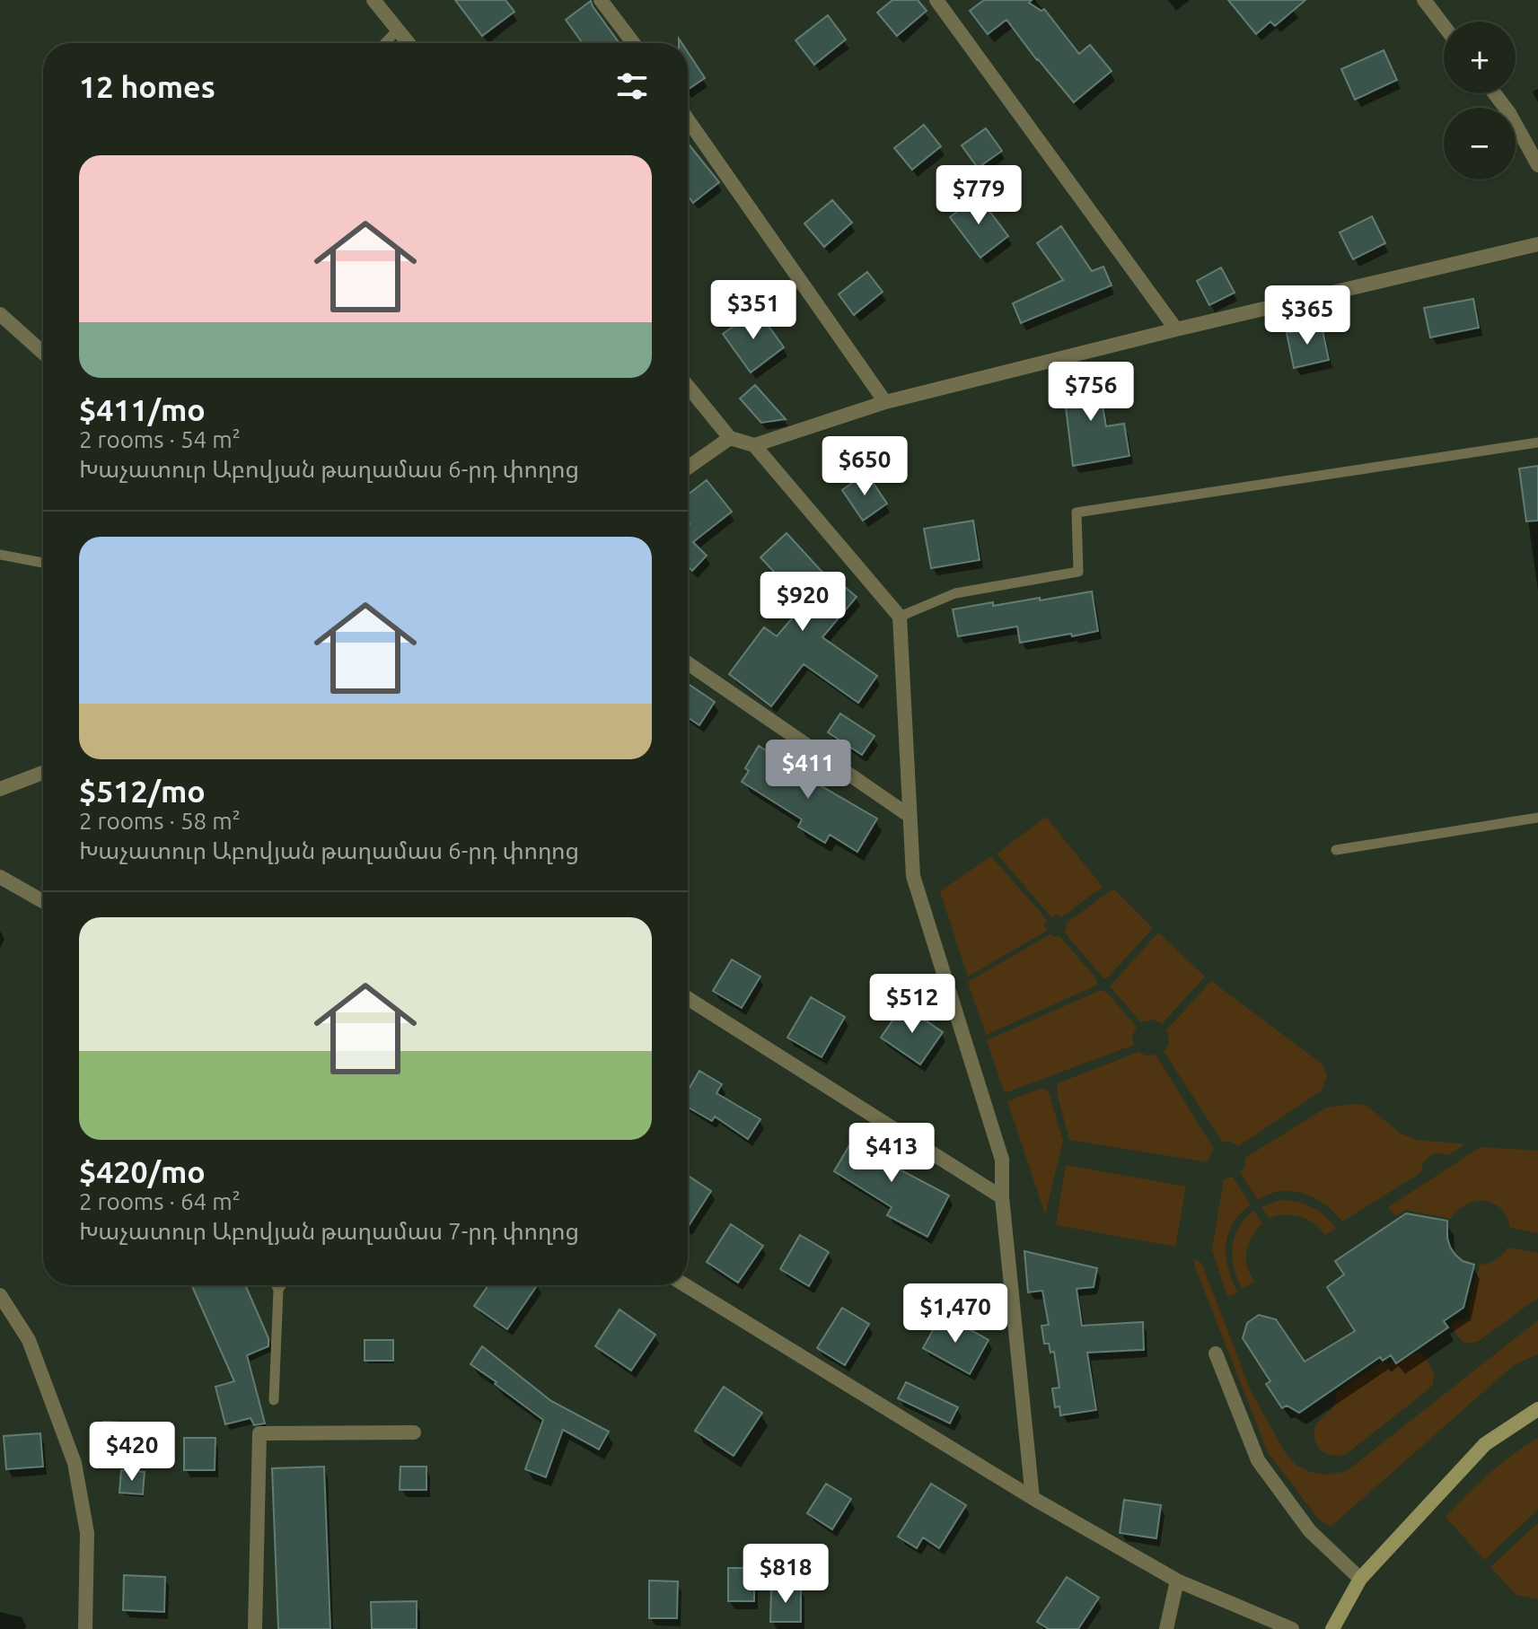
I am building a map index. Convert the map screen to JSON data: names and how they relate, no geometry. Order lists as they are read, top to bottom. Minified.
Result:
{"page":{"map_buttons":["+","−"],"heading":"12 homes","list":[{"name":"$411/mo","note":"2 rooms · 54 m² · Խաչատուր Աբովյան թաղամաս 6-րդ փողոց"},{"name":"$512/mo","note":"2 rooms · 58 m² · Խաչատուր Աբովյան թաղամաս 6-րդ փողոց"},{"name":"$420/mo","note":"2 rooms · 64 m² · Խաչատուր Աբովյան թաղամաս 7-րդ փողոց"}],"price":["$779","$351","$365","$756","$650","$920","$411","$512","$413","$1,470","$420","$818"]}}
